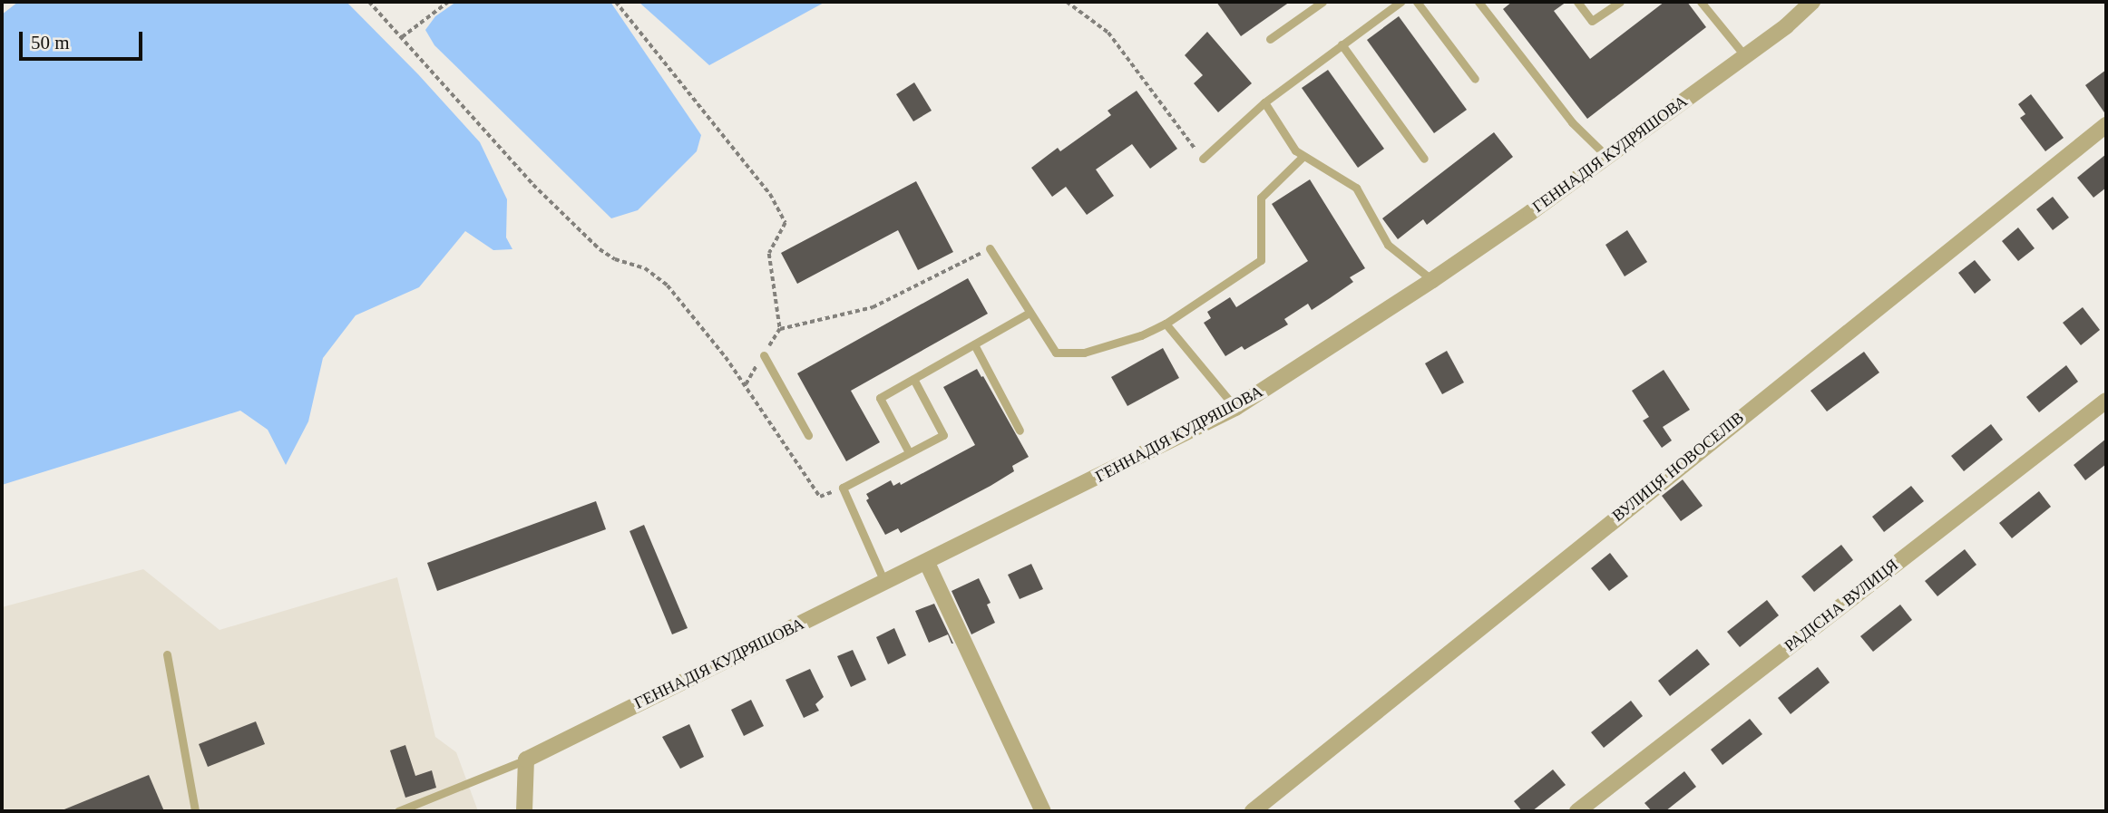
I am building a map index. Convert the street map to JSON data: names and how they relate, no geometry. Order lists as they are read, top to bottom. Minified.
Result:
{"streets":{"street":["ГЕННАДІЯ КУДРЯШОВА","ВУЛИЦЯ НОВОСЕЛІВ","РАДІСНА ВУЛИЦЯ"]},"scale_bar":"50 m"}
